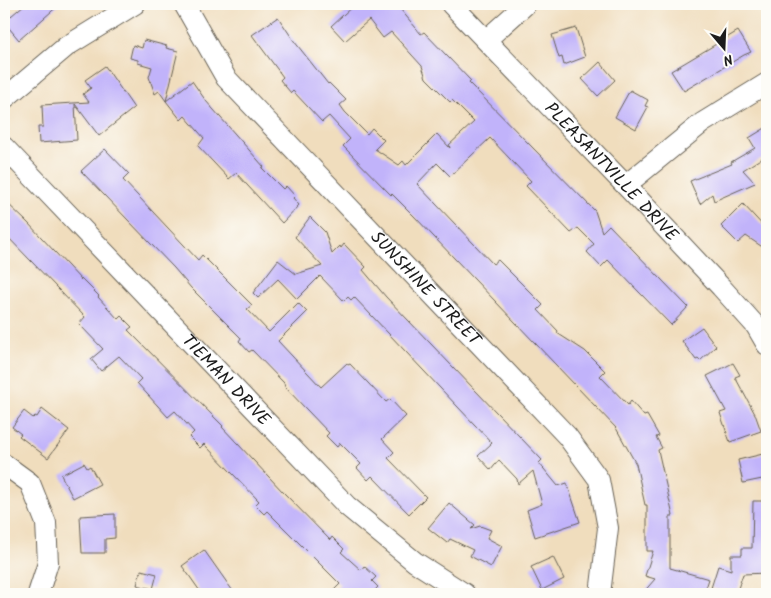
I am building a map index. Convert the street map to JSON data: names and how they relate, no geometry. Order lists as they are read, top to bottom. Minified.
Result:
{"streets":{"street":["PLEASANTVILLE DRIVE","SUNSHINE STREET","TIEMAN DRIVE"]},"north":"bottom"}
